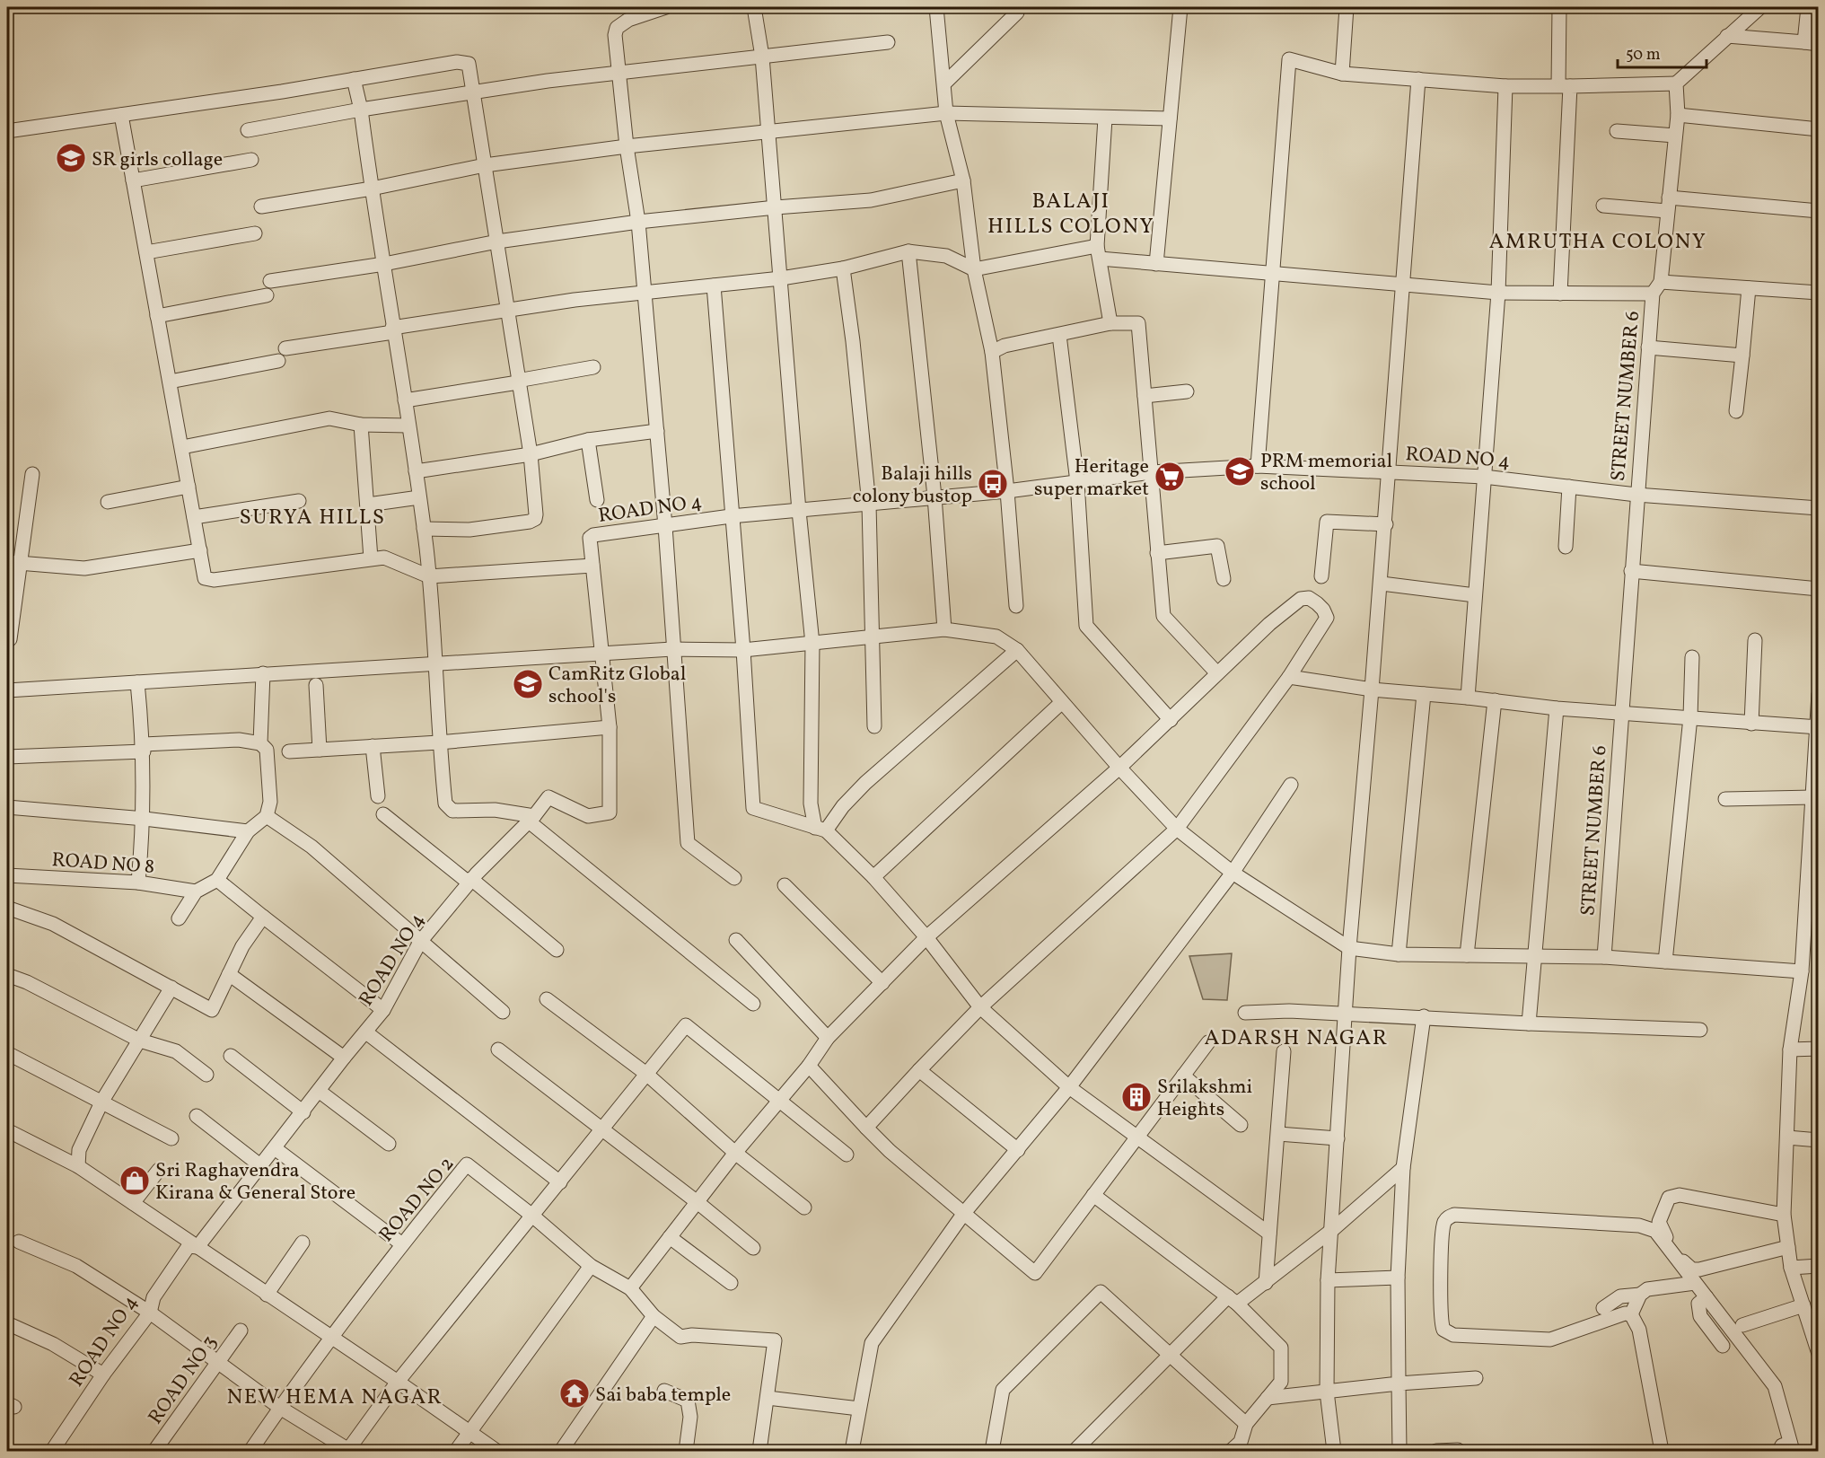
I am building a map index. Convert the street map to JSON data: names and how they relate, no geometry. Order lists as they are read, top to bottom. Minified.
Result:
{"streets":{"street":["STREET NUMBER 6","ROAD NO 4","ROAD NO 8","ROAD NO 2","ROAD NO 3"]},"crossings":[["STREET NUMBER 6","ROAD NO 4"]],"districts":["BALAJI HILLS COLONY","AMRUTHA COLONY","SURYA HILLS","ADARSH NAGAR","NEW HEMA NAGAR"],"places":{"school or university":["SR girls collage","PRM memorial school","CamRitz Global school's"],"supermarket":["Heritage super market"],"bus stop":["Balaji hills colony bustop"],"building":["Srilakshmi Heights"],"shop":["Sri Raghavendra Kirana & General Store"],"temple":["Sai baba temple"]},"scale_bar":"50 m"}
